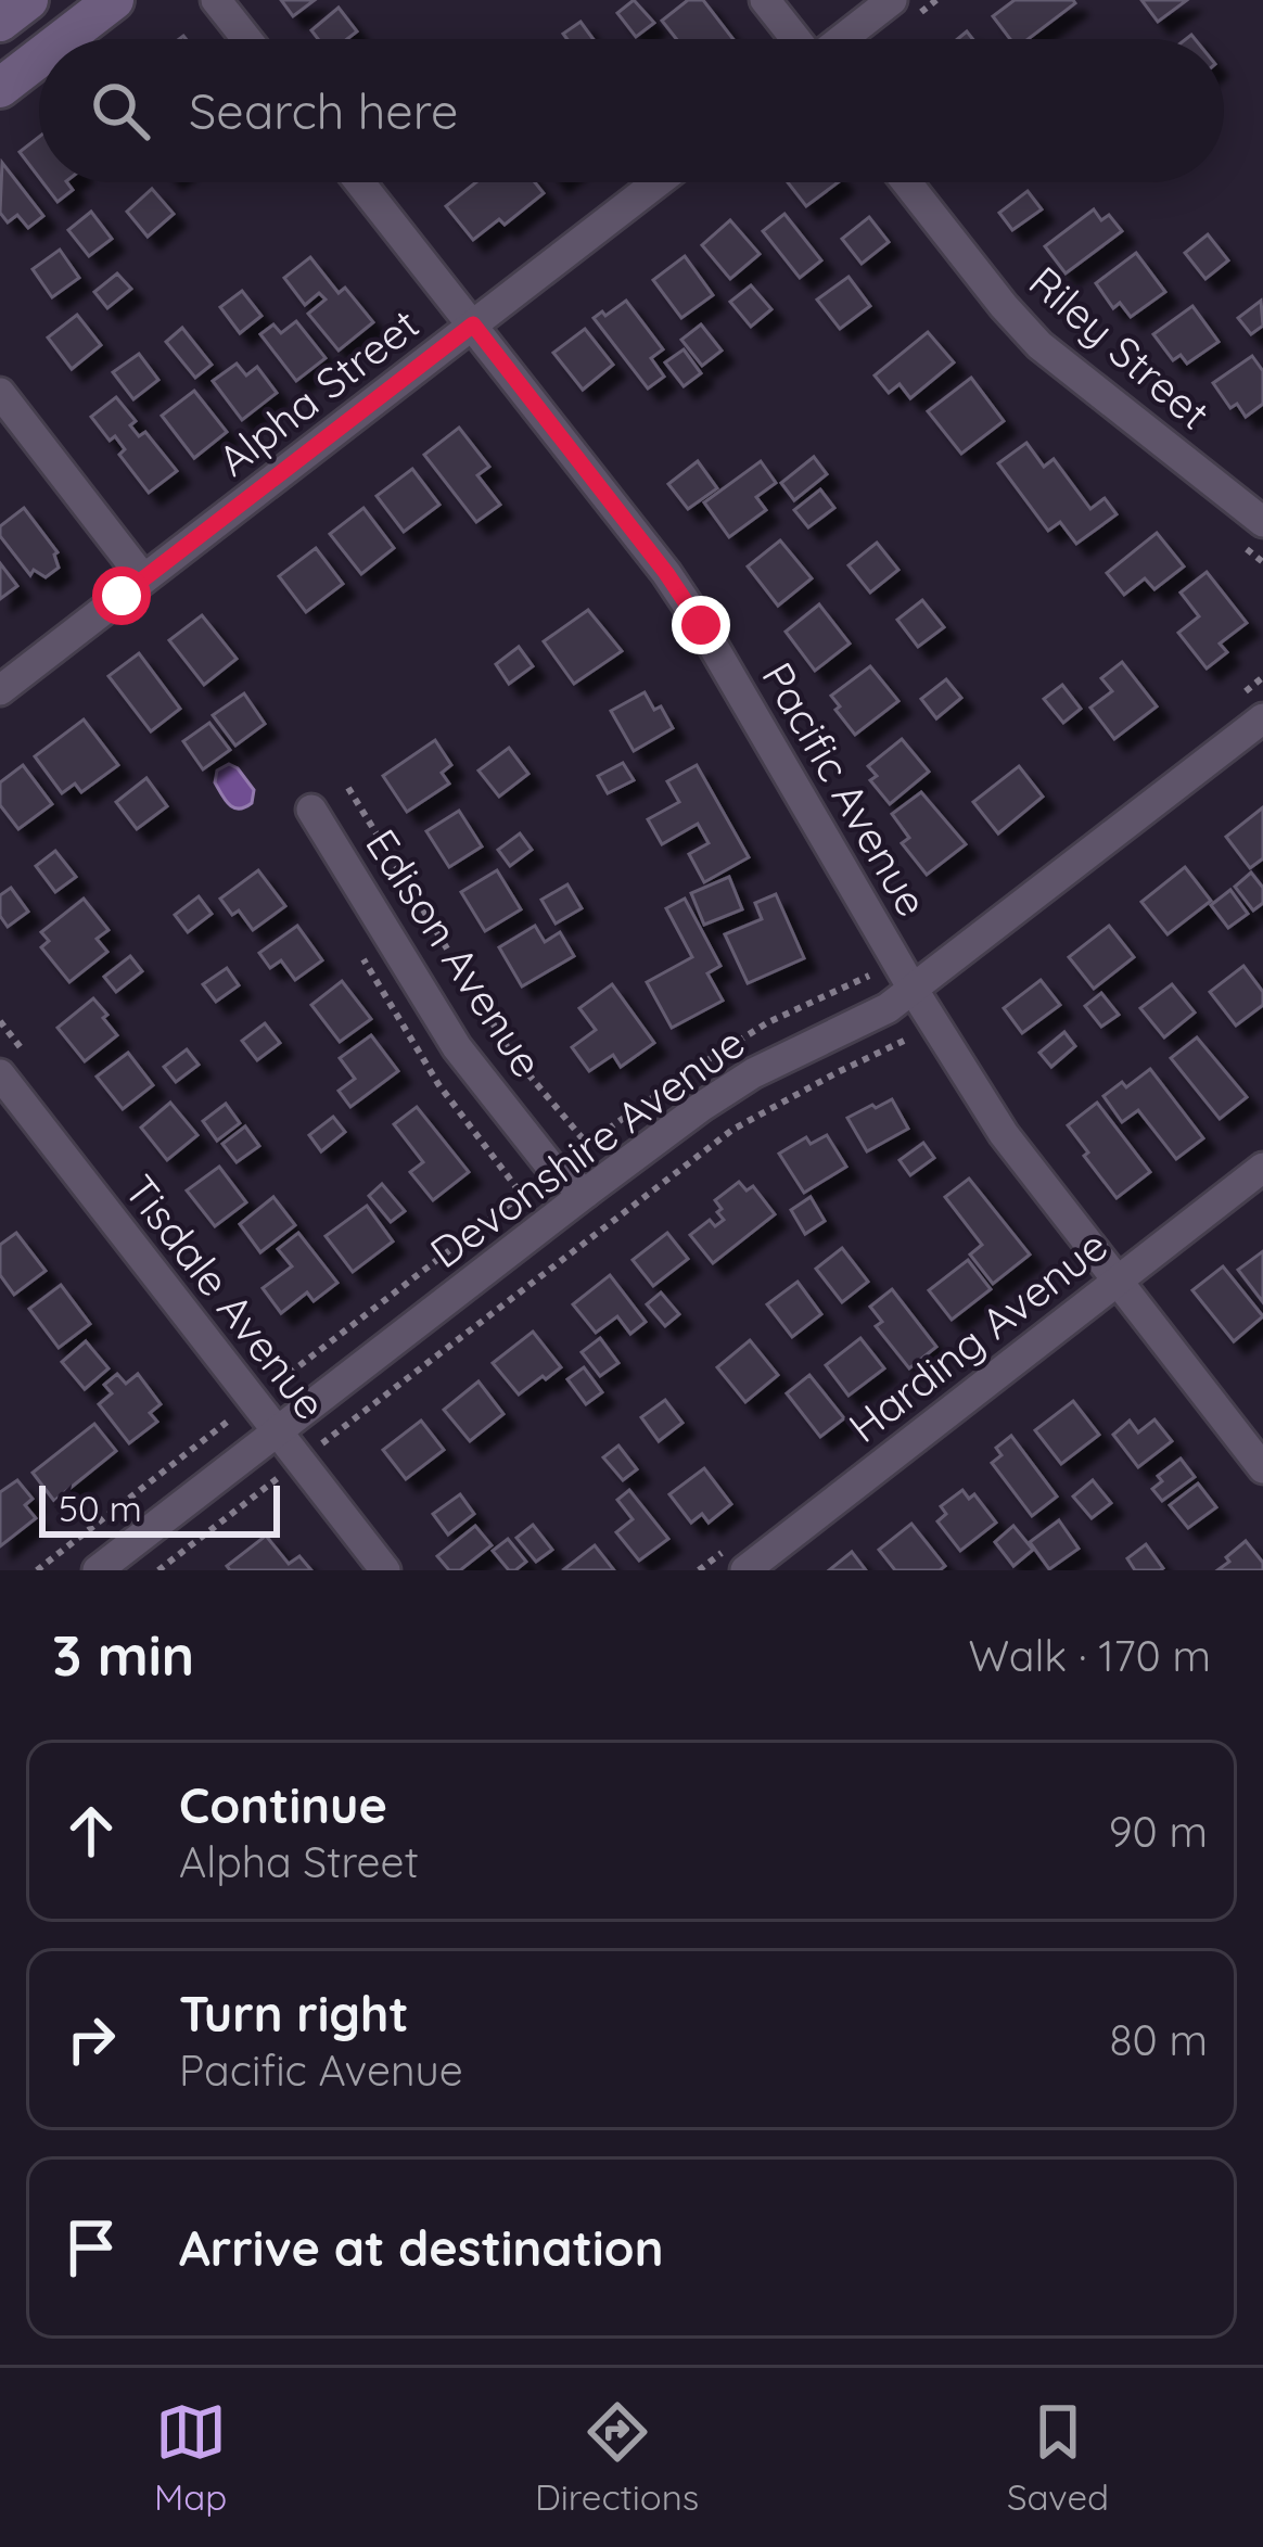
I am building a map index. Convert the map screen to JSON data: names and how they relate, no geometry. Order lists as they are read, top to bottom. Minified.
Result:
{"streets":{"street":["Riley Street","Alpha Street","Pacific Avenue","Edison Avenue","Devonshire Avenue","Tisdale Avenue","Harding Avenue"]},"crossings":[["Alpha Street","Pacific Avenue"],["Pacific Avenue","Devonshire Avenue"],["Pacific Avenue","Harding Avenue"],["Edison Avenue","Devonshire Avenue"],["Devonshire Avenue","Tisdale Avenue"]],"scale_bar":"50 m","page":{"search":"Search here","scale":"50 m","heading":["3 min","Walk · 170 m"],"list":[["Continue","Alpha Street","90 m"],["Turn right","Pacific Avenue","80 m"],"Arrive at destination"],"nav":["Map","Directions","Saved"]}}
